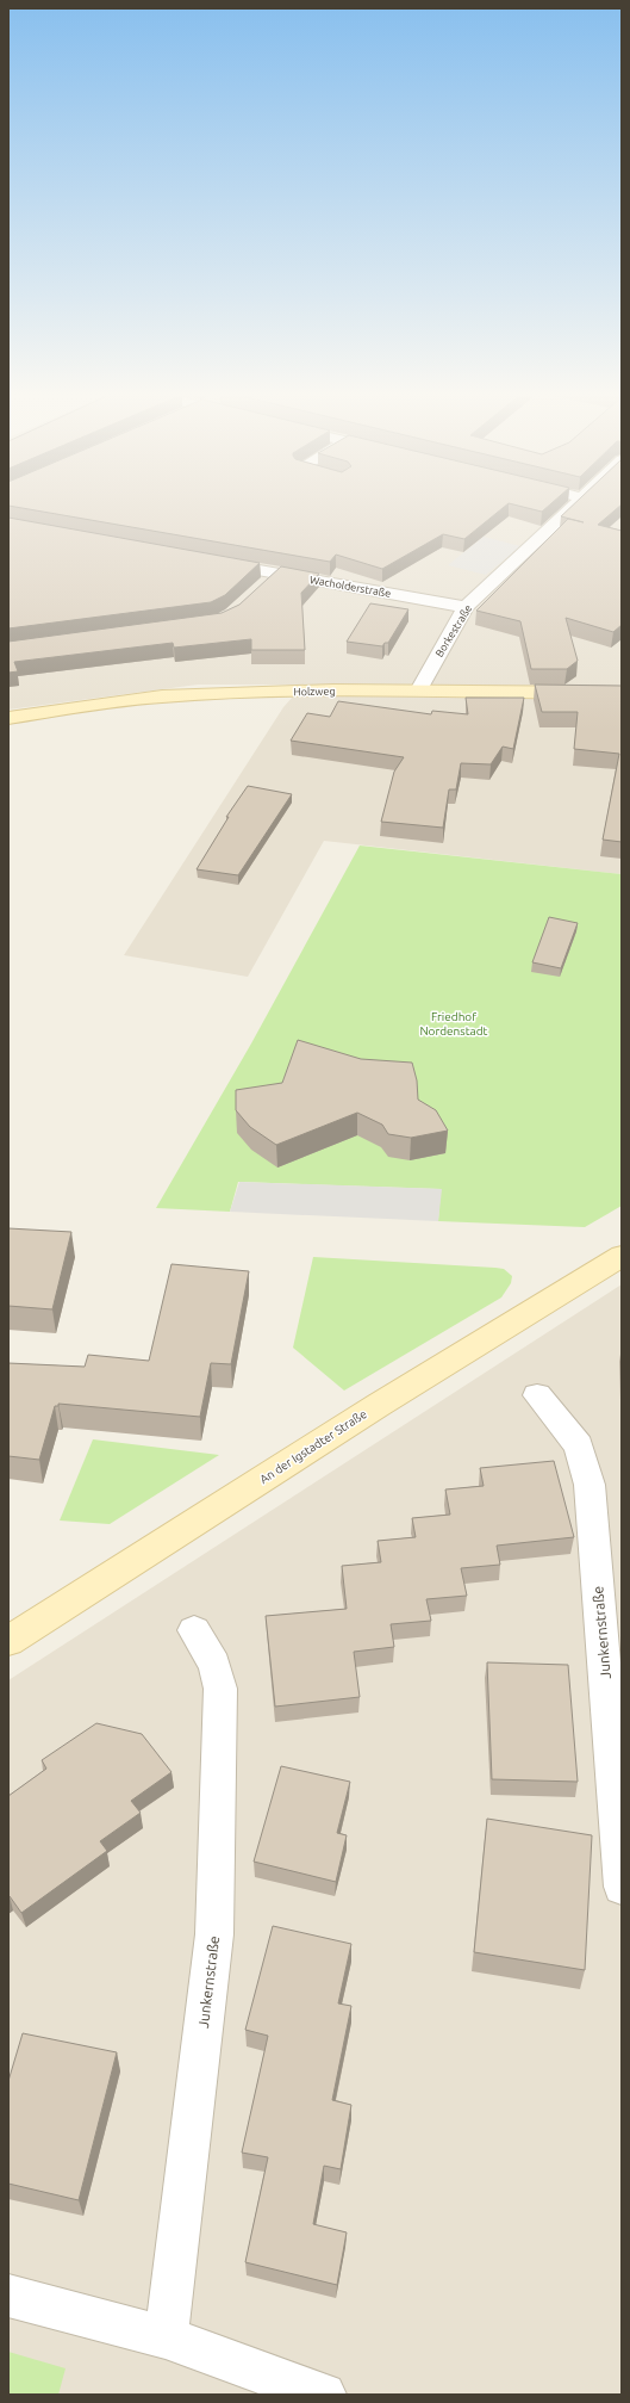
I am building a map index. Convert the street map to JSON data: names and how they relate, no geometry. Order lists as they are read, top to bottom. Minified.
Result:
{"streets":{"main road":["Holzweg","An der Igstadter Straße"],"street":["Wacholderstraße","Borkestraße","Junkernstraße"]},"crossings":[["Wacholderstraße","Borkestraße"],["Borkestraße","Holzweg"]],"parks":["Friedhof Nordenstadt"]}
